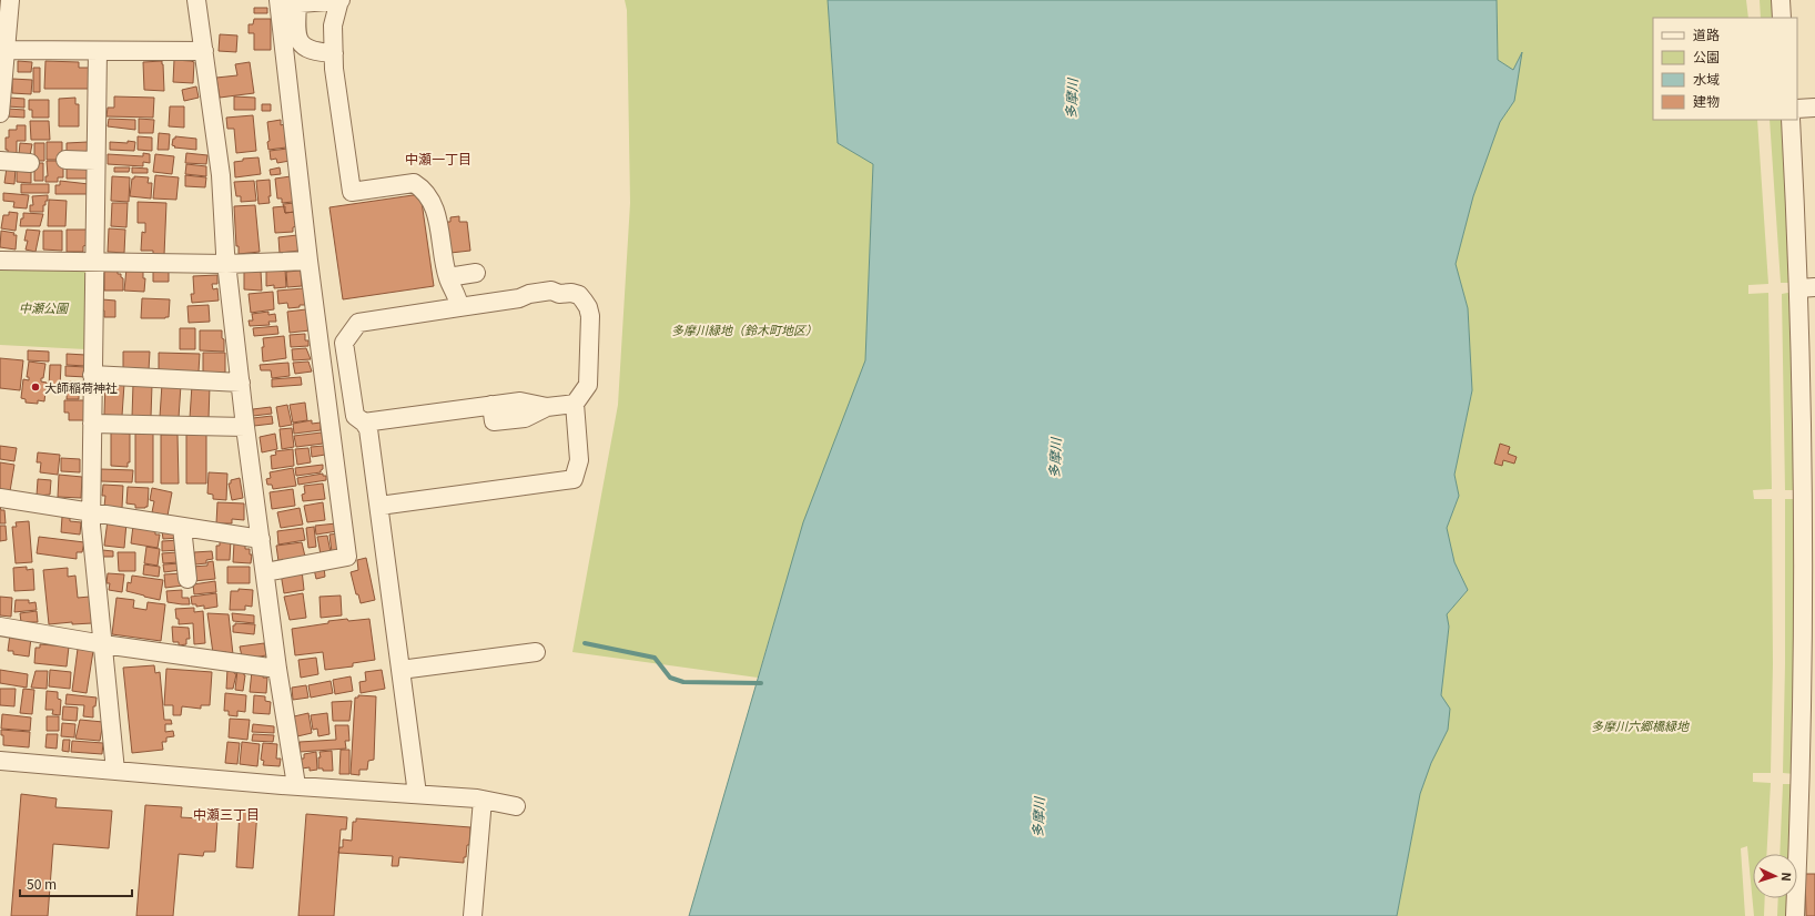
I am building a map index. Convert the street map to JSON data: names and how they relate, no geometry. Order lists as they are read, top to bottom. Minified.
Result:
{"districts":["中瀬一丁目","中瀬三丁目"],"water":["多摩川"],"parks":["中瀬公園","多摩川緑地（鈴木町地区）","多摩川六郷橋緑地"],"places":["大師稲荷神社"],"legend":["道路","公園","水域","建物"],"scale_bar":"50 m","north":"right"}
